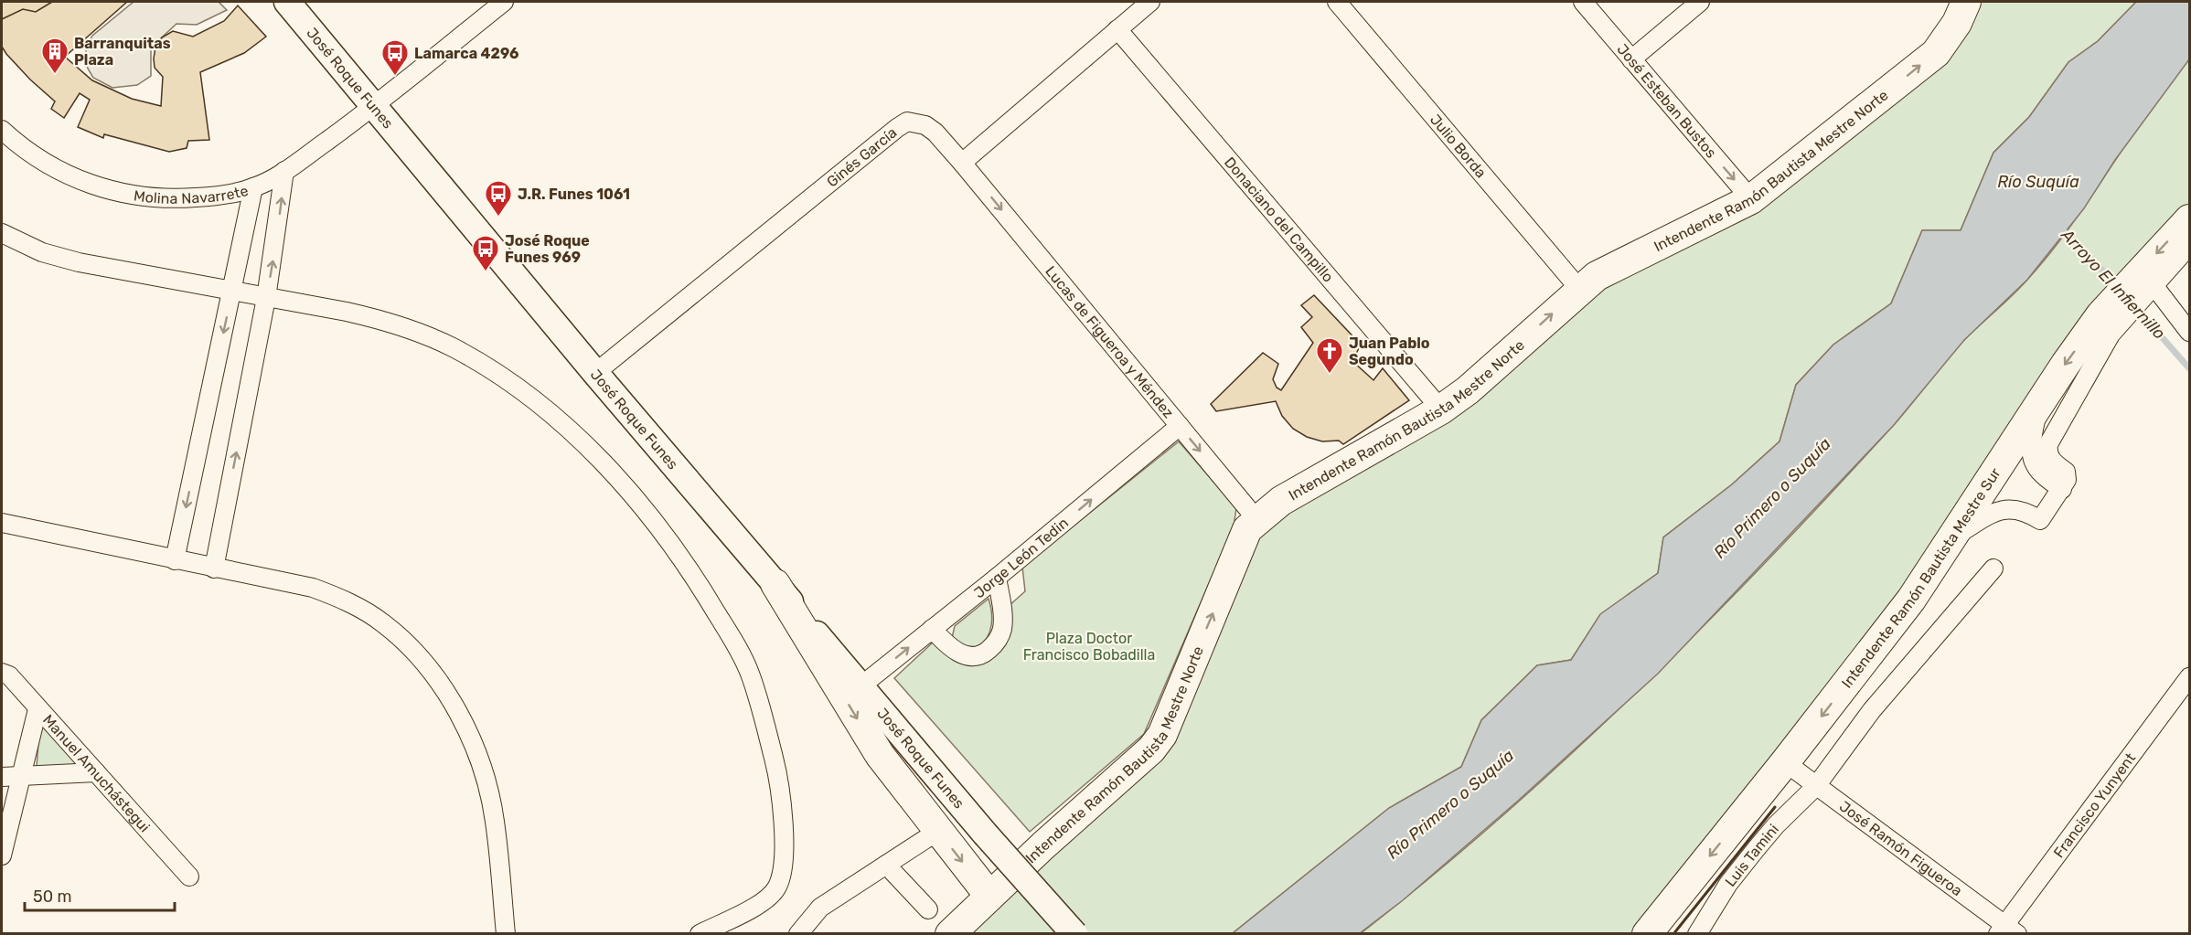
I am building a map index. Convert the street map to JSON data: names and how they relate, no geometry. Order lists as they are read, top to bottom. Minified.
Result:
{"streets":{"main road":["José Roque Funes","Intendente Ramón Bautista Mestre Norte","Intendente Ramón Bautista Mestre Sur"],"street":["José Esteban Bustos","Julio Borda","Ginés García","Molina Navarrete","Donaciano del Campillo","Lucas de Figueroa y Méndez","Jorge León Tedin","Manuel Amuchástegui","Francisco Yunyent","José Ramón Figueroa","Luis Tamini"]},"crossings":[["José Roque Funes","Ginés García"],["José Roque Funes","Molina Navarrete"],["José Roque Funes","Jorge León Tedin"],["José Esteban Bustos","Intendente Ramón Bautista Mestre Norte"],["Julio Borda","Intendente Ramón Bautista Mestre Norte"],["Ginés García","Lucas de Figueroa y Méndez"],["Intendente Ramón Bautista Mestre Norte","Donaciano del Campillo"],["Intendente Ramón Bautista Mestre Norte","Lucas de Figueroa y Méndez"],["Lucas de Figueroa y Méndez","Jorge León Tedin"],["Intendente Ramón Bautista Mestre Sur","José Ramón Figueroa"],["Francisco Yunyent","José Ramón Figueroa"],["José Ramón Figueroa","Luis Tamini"]],"one_way":["José Esteban Bustos","Intendente Ramón Bautista Mestre Norte","Lucas de Figueroa y Méndez","Jorge León Tedin","Intendente Ramón Bautista Mestre Sur"],"water":["Río Suquía","Arroyo El Infiernillo","Río Primero o Suquía"],"parks":["Plaza Doctor Francisco Bobadilla"],"places":{"building":["Barranquitas Plaza"],"bus stop":["Lamarca 4296","J.R. Funes 1061","José Roque Funes 969"],"church":["Juan Pablo Segundo"]},"scale_bar":"50 m"}
